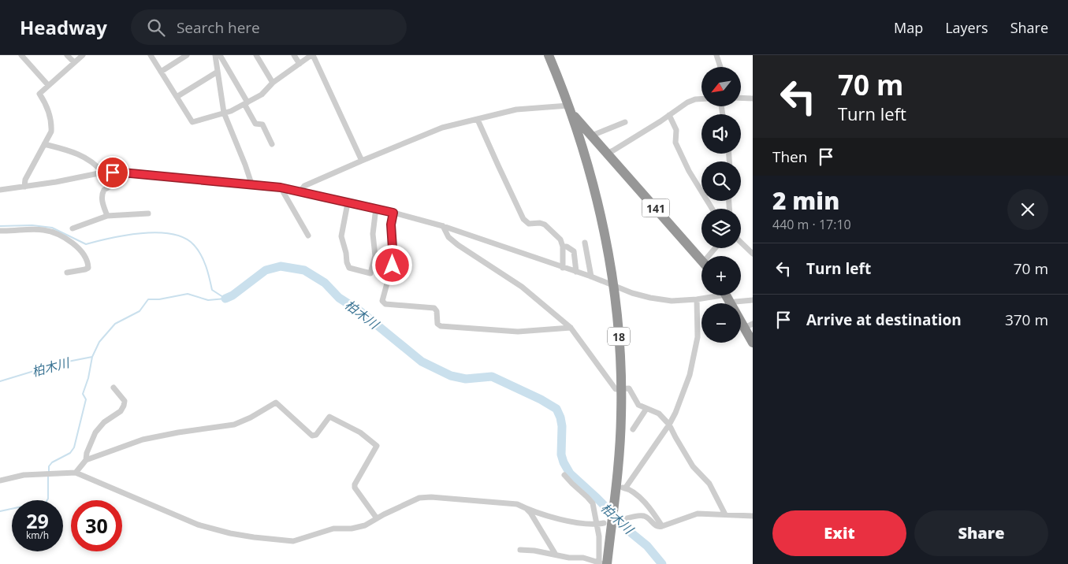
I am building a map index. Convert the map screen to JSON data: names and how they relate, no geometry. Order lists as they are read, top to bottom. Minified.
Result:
{"streets":{"highway":["141","18"]},"crossings":[["141","18"]],"water":["柏木川"],"north":"bottom left","page":{"header":"Headway","search":"Search here","nav":["Map","Layers","Share"],"turn":["70 m","Turn left"],"map_buttons":["+","−"],"then":"Then","heading":["2 min","440 m · 17:10"],"list":[{"name":"Turn left","value":"70 m"},{"name":"Arrive at destination","value":"370 m"}],"speed":"29 km/h","limit":"30","buttons":["Exit","Share"]}}
